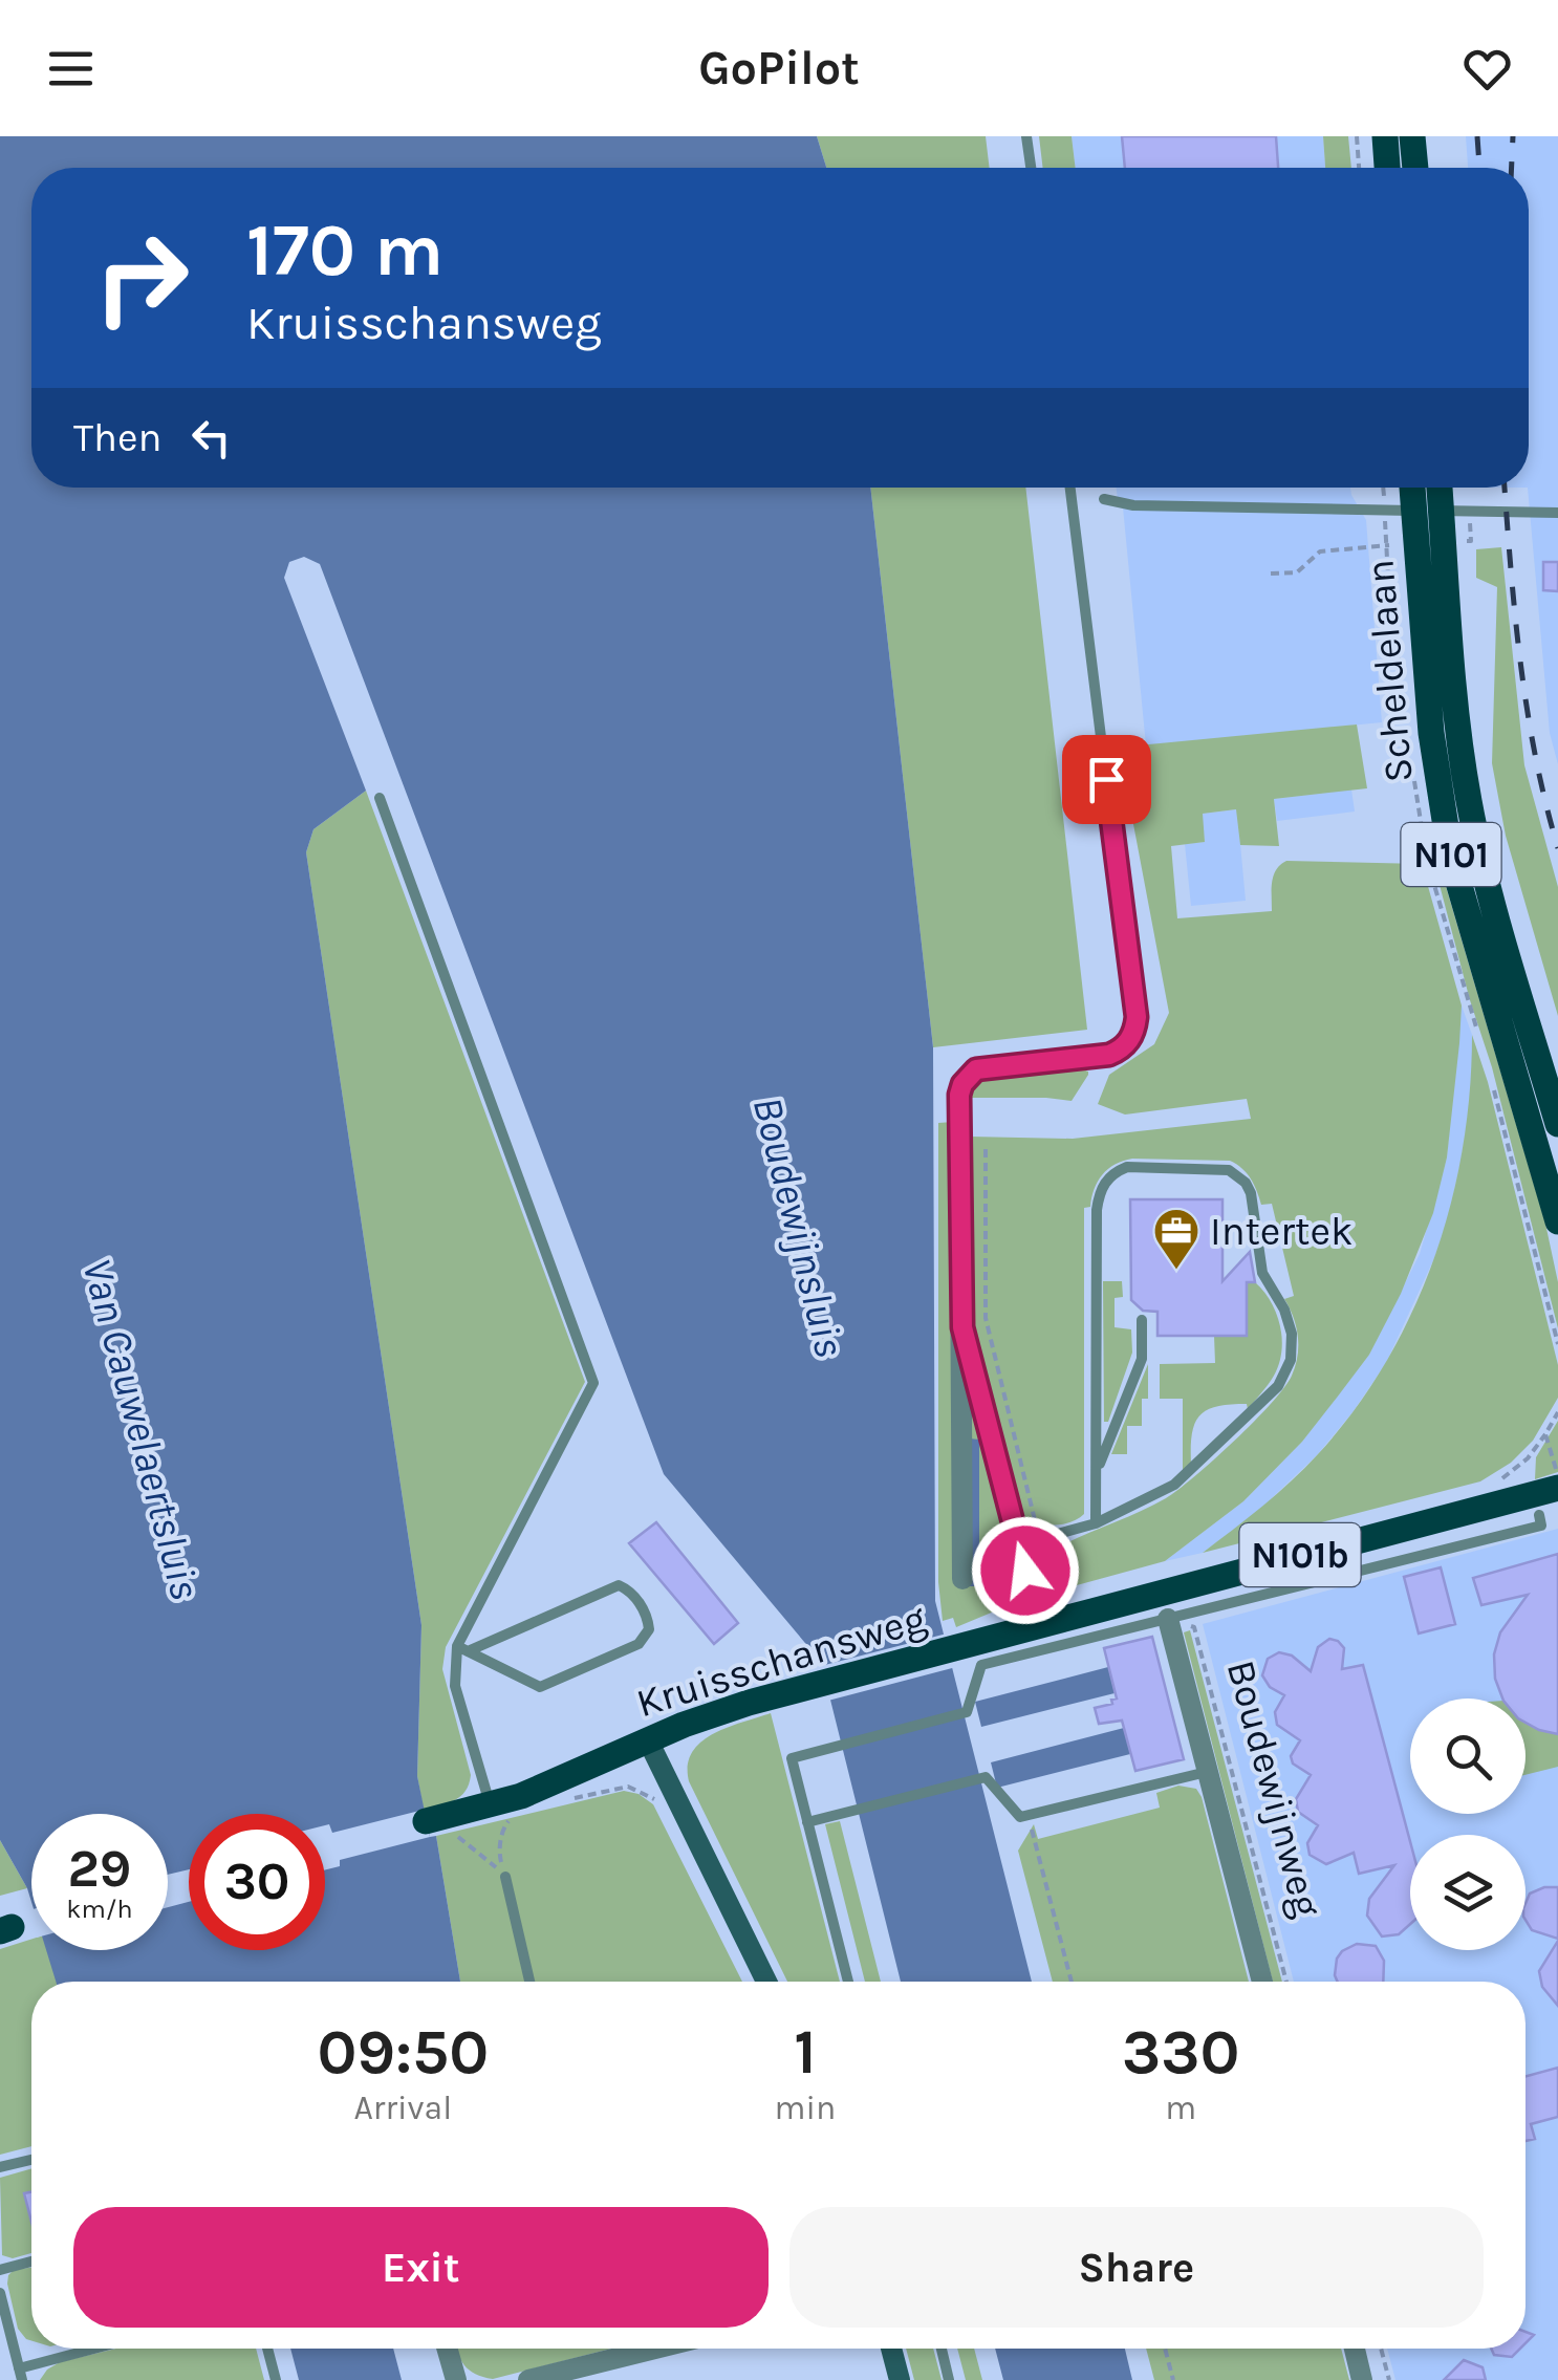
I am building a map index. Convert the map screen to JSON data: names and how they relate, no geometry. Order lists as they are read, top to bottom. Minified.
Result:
{"streets":{"main road":["Scheldelaan","N101","N101b","Kruisschansweg"],"street":["Boudewijnweg"]},"crossings":[["Kruisschansweg","Boudewijnweg"]],"water":["Boudewijnsluis","Van Cauwelaertsluis"],"places":{"office":["Intertek"]},"page":{"header":"GoPilot","turn":["170 m","Kruisschansweg"],"then":"Then","speed":"29 km/h","limit":"30","eta":["09:50","Arrival","1","min","330","m"],"buttons":["Exit","Share"]}}
